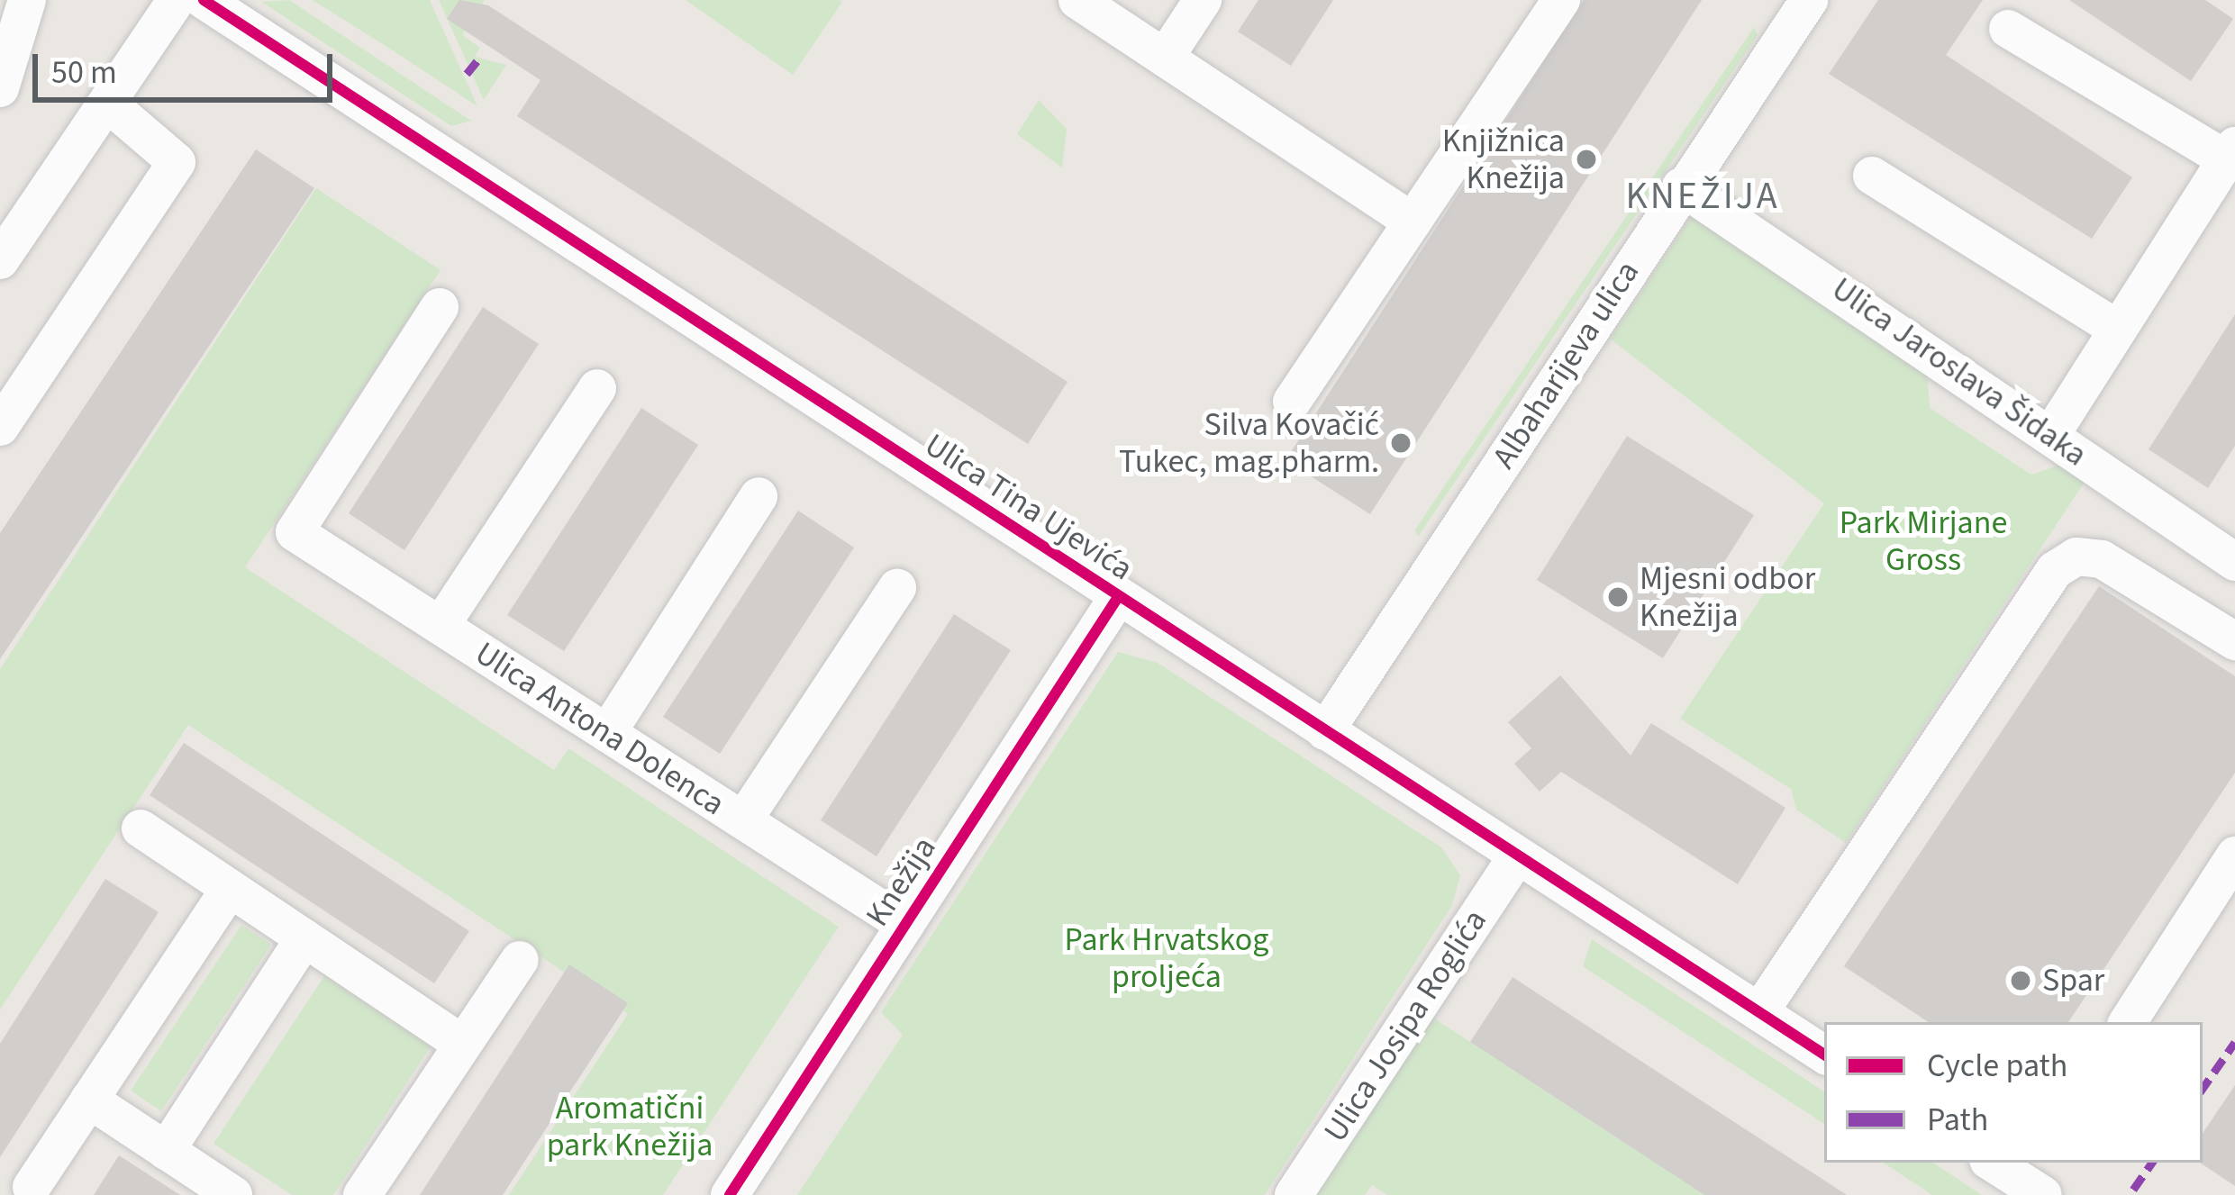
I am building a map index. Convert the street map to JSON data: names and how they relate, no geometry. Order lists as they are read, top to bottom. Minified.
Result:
{"streets":{"street":["Albaharijeva ulica","Ulica Jaroslava Šidaka","Ulica Tina Ujevića","Ulica Antona Dolenca","Knežija","Ulica Josipa Roglića"]},"crossings":[["Albaharijeva ulica","Ulica Jaroslava Šidaka"],["Albaharijeva ulica","Ulica Tina Ujevića"],["Ulica Tina Ujevića","Knežija"],["Ulica Tina Ujevića","Ulica Josipa Roglića"],["Ulica Antona Dolenca","Knežija"]],"districts":["KNEŽIJA"],"parks":["Park Mirjane Gross","Park Hrvatskog proljeća","Aromatični park Knežija"],"places":["Knjižnica Knežija","Silva Kovačić Tukec, mag.pharm.","Mjesni odbor Knežija","Spar"],"legend":["Cycle path","Path"],"scale_bar":"50 m"}
